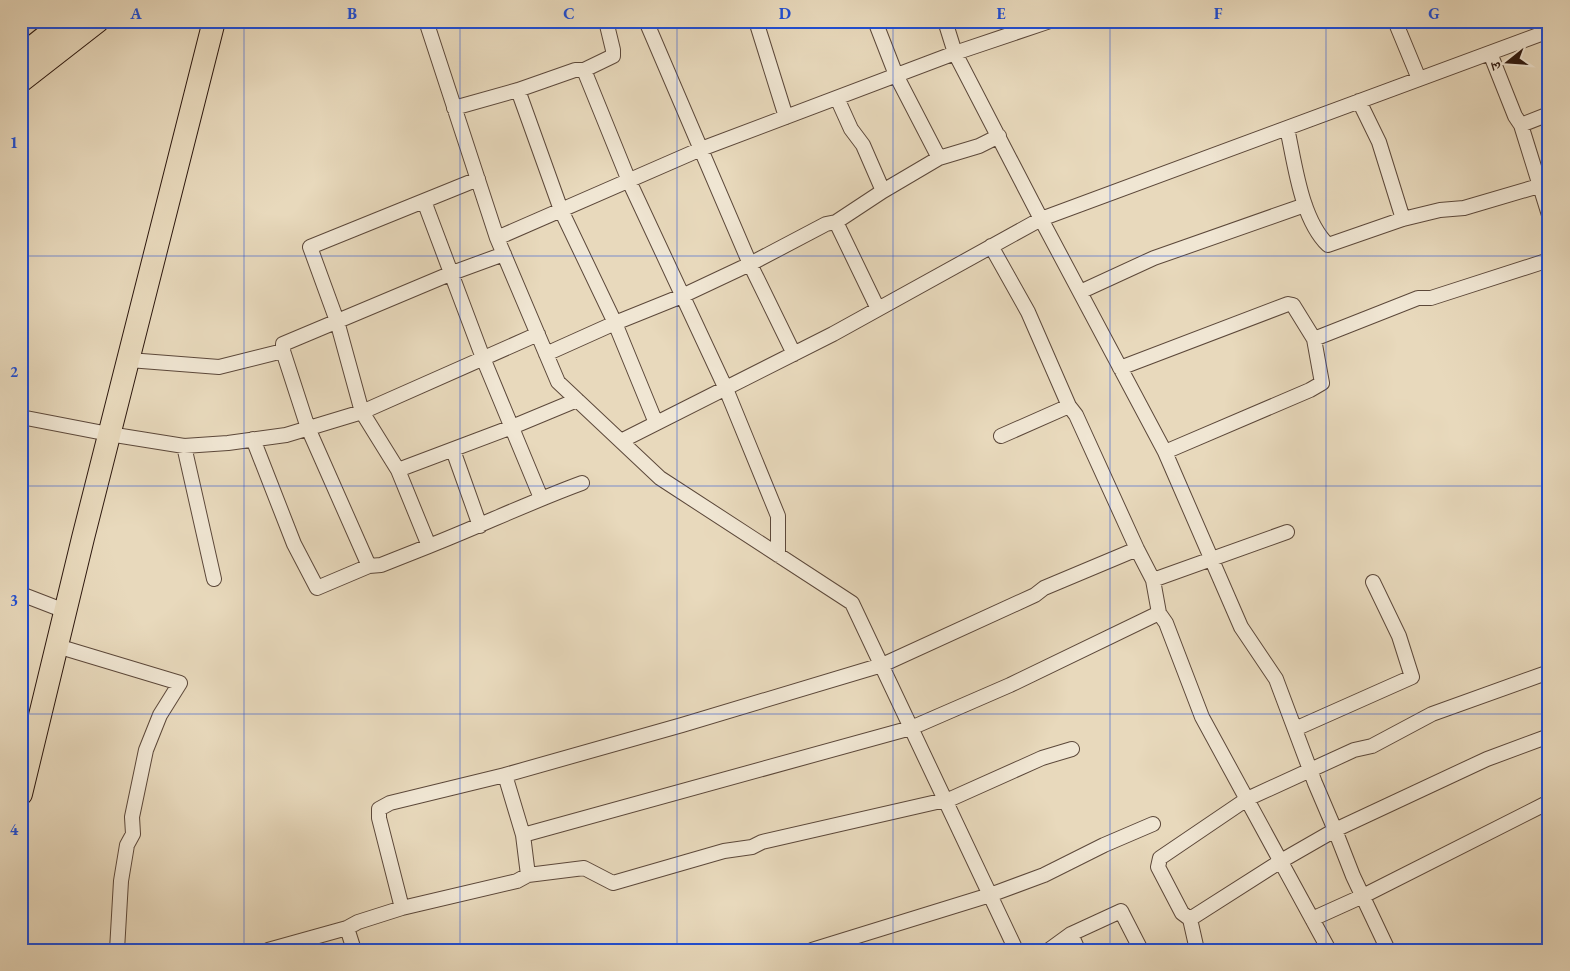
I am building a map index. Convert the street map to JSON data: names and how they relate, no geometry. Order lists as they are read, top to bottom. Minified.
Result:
{"north":"left","grid":{"columns":["A","B","C","D","E","F","G"],"rows":["1","2","3","4"]}}
